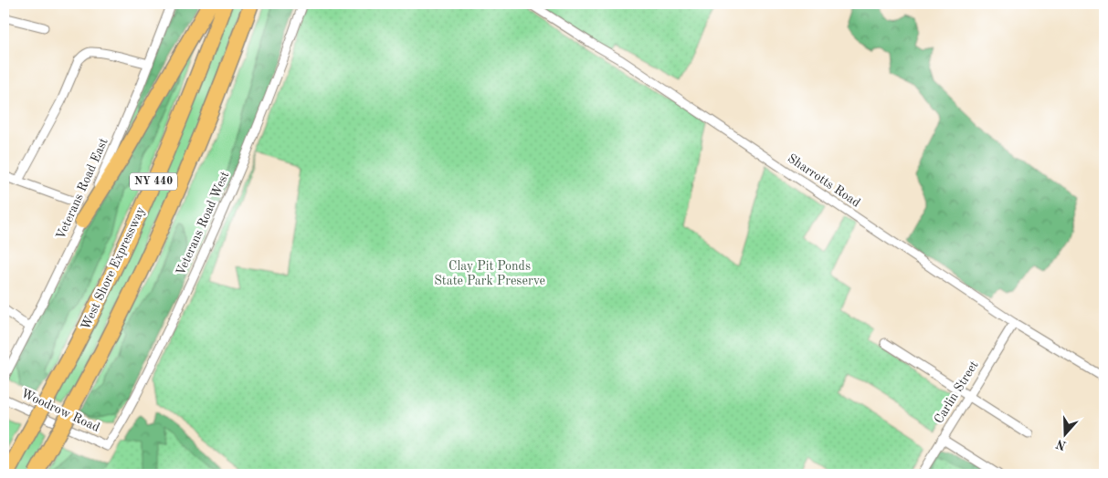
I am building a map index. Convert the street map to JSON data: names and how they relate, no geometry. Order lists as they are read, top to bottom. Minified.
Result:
{"streets":{"highway":["NY 440","West Shore Expressway"],"street":["Sharrotts Road","Veterans Road East","Veterans Road West","Carlin Street","Woodrow Road"]},"crossings":[["Sharrotts Road","Carlin Street"],["Veterans Road West","Woodrow Road"]],"parks":["Clay Pit Ponds State Park Preserve"],"north":"bottom"}
